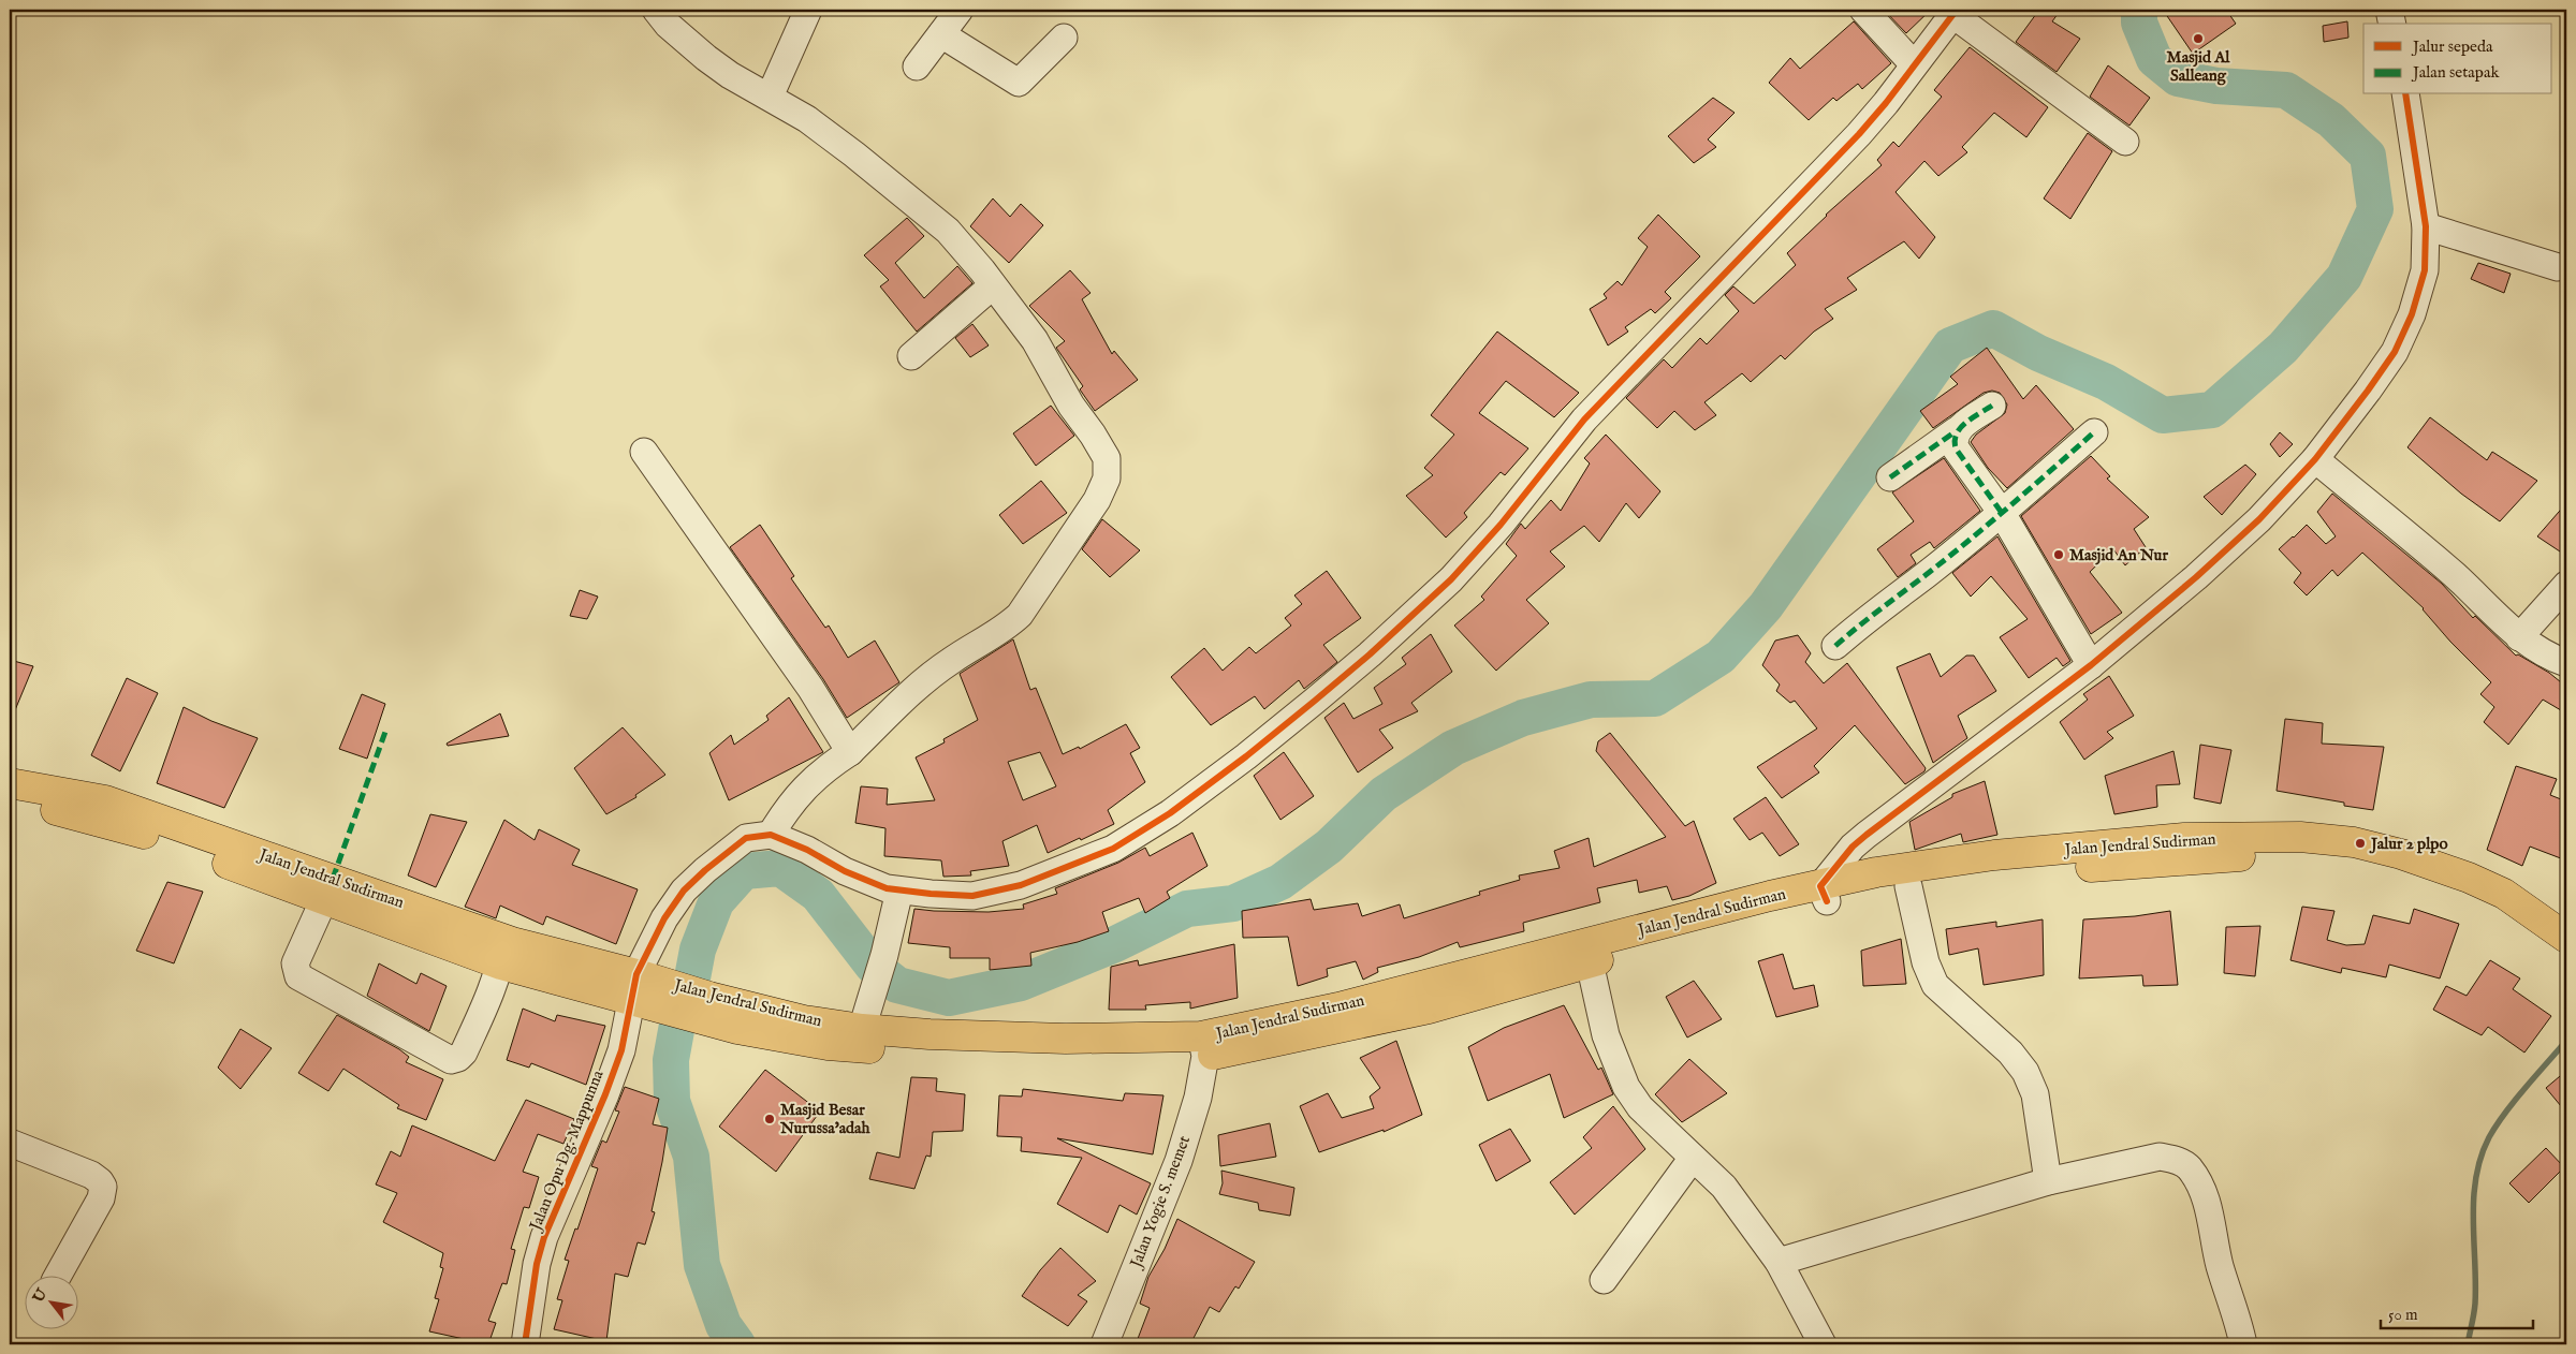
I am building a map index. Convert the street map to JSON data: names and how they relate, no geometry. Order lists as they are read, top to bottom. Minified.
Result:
{"streets":{"highway":["Jalan Jendral Sudirman"],"street":["Jalan Opu Dg. Mappunna","Jalan Yogie S. memet"]},"crossings":[["Jalan Jendral Sudirman","Jalan Opu Dg. Mappunna"],["Jalan Jendral Sudirman","Jalan Yogie S. memet"]],"places":["Masjid Al Salleang","Masjid An Nur","Jalur 2 plpo","Masjid Besar Nurussa'adah"],"legend":["Jalur sepeda","Jalan setapak"],"scale_bar":"50 m","north":"top left"}
